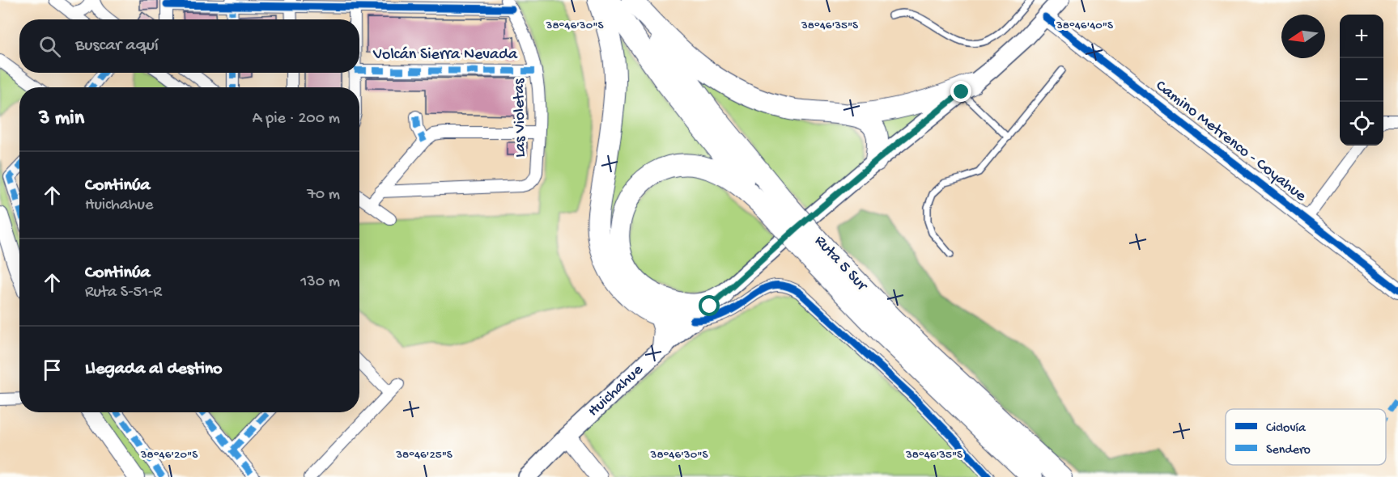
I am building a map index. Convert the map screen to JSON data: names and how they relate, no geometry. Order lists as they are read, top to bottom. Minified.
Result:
{"streets":{"highway":["Ruta 5 Sur"],"main road":["Huichahue"],"street":["Volcán Sierra Nevada","Las Violetas","Camino Metrenco - Coyahue"]},"crossings":[["Volcán Sierra Nevada","Las Violetas"],["Camino Metrenco - Coyahue","Huichahue"]],"legend":["Ciclovía","Sendero"],"north":"left","page":{"map_buttons":["+","−"],"search":"Buscar aquí","heading":["3 min","A pie · 200 m"],"list":[["Continúa","Huichahue","70 m"],["Continúa","Ruta S-51-R","130 m"],"Llegada al destino"]},"coordinates":["38°46'30\"S","38°46'35\"S","38°46'40\"S","38°46'20\"S","38°46'25\"S"]}
